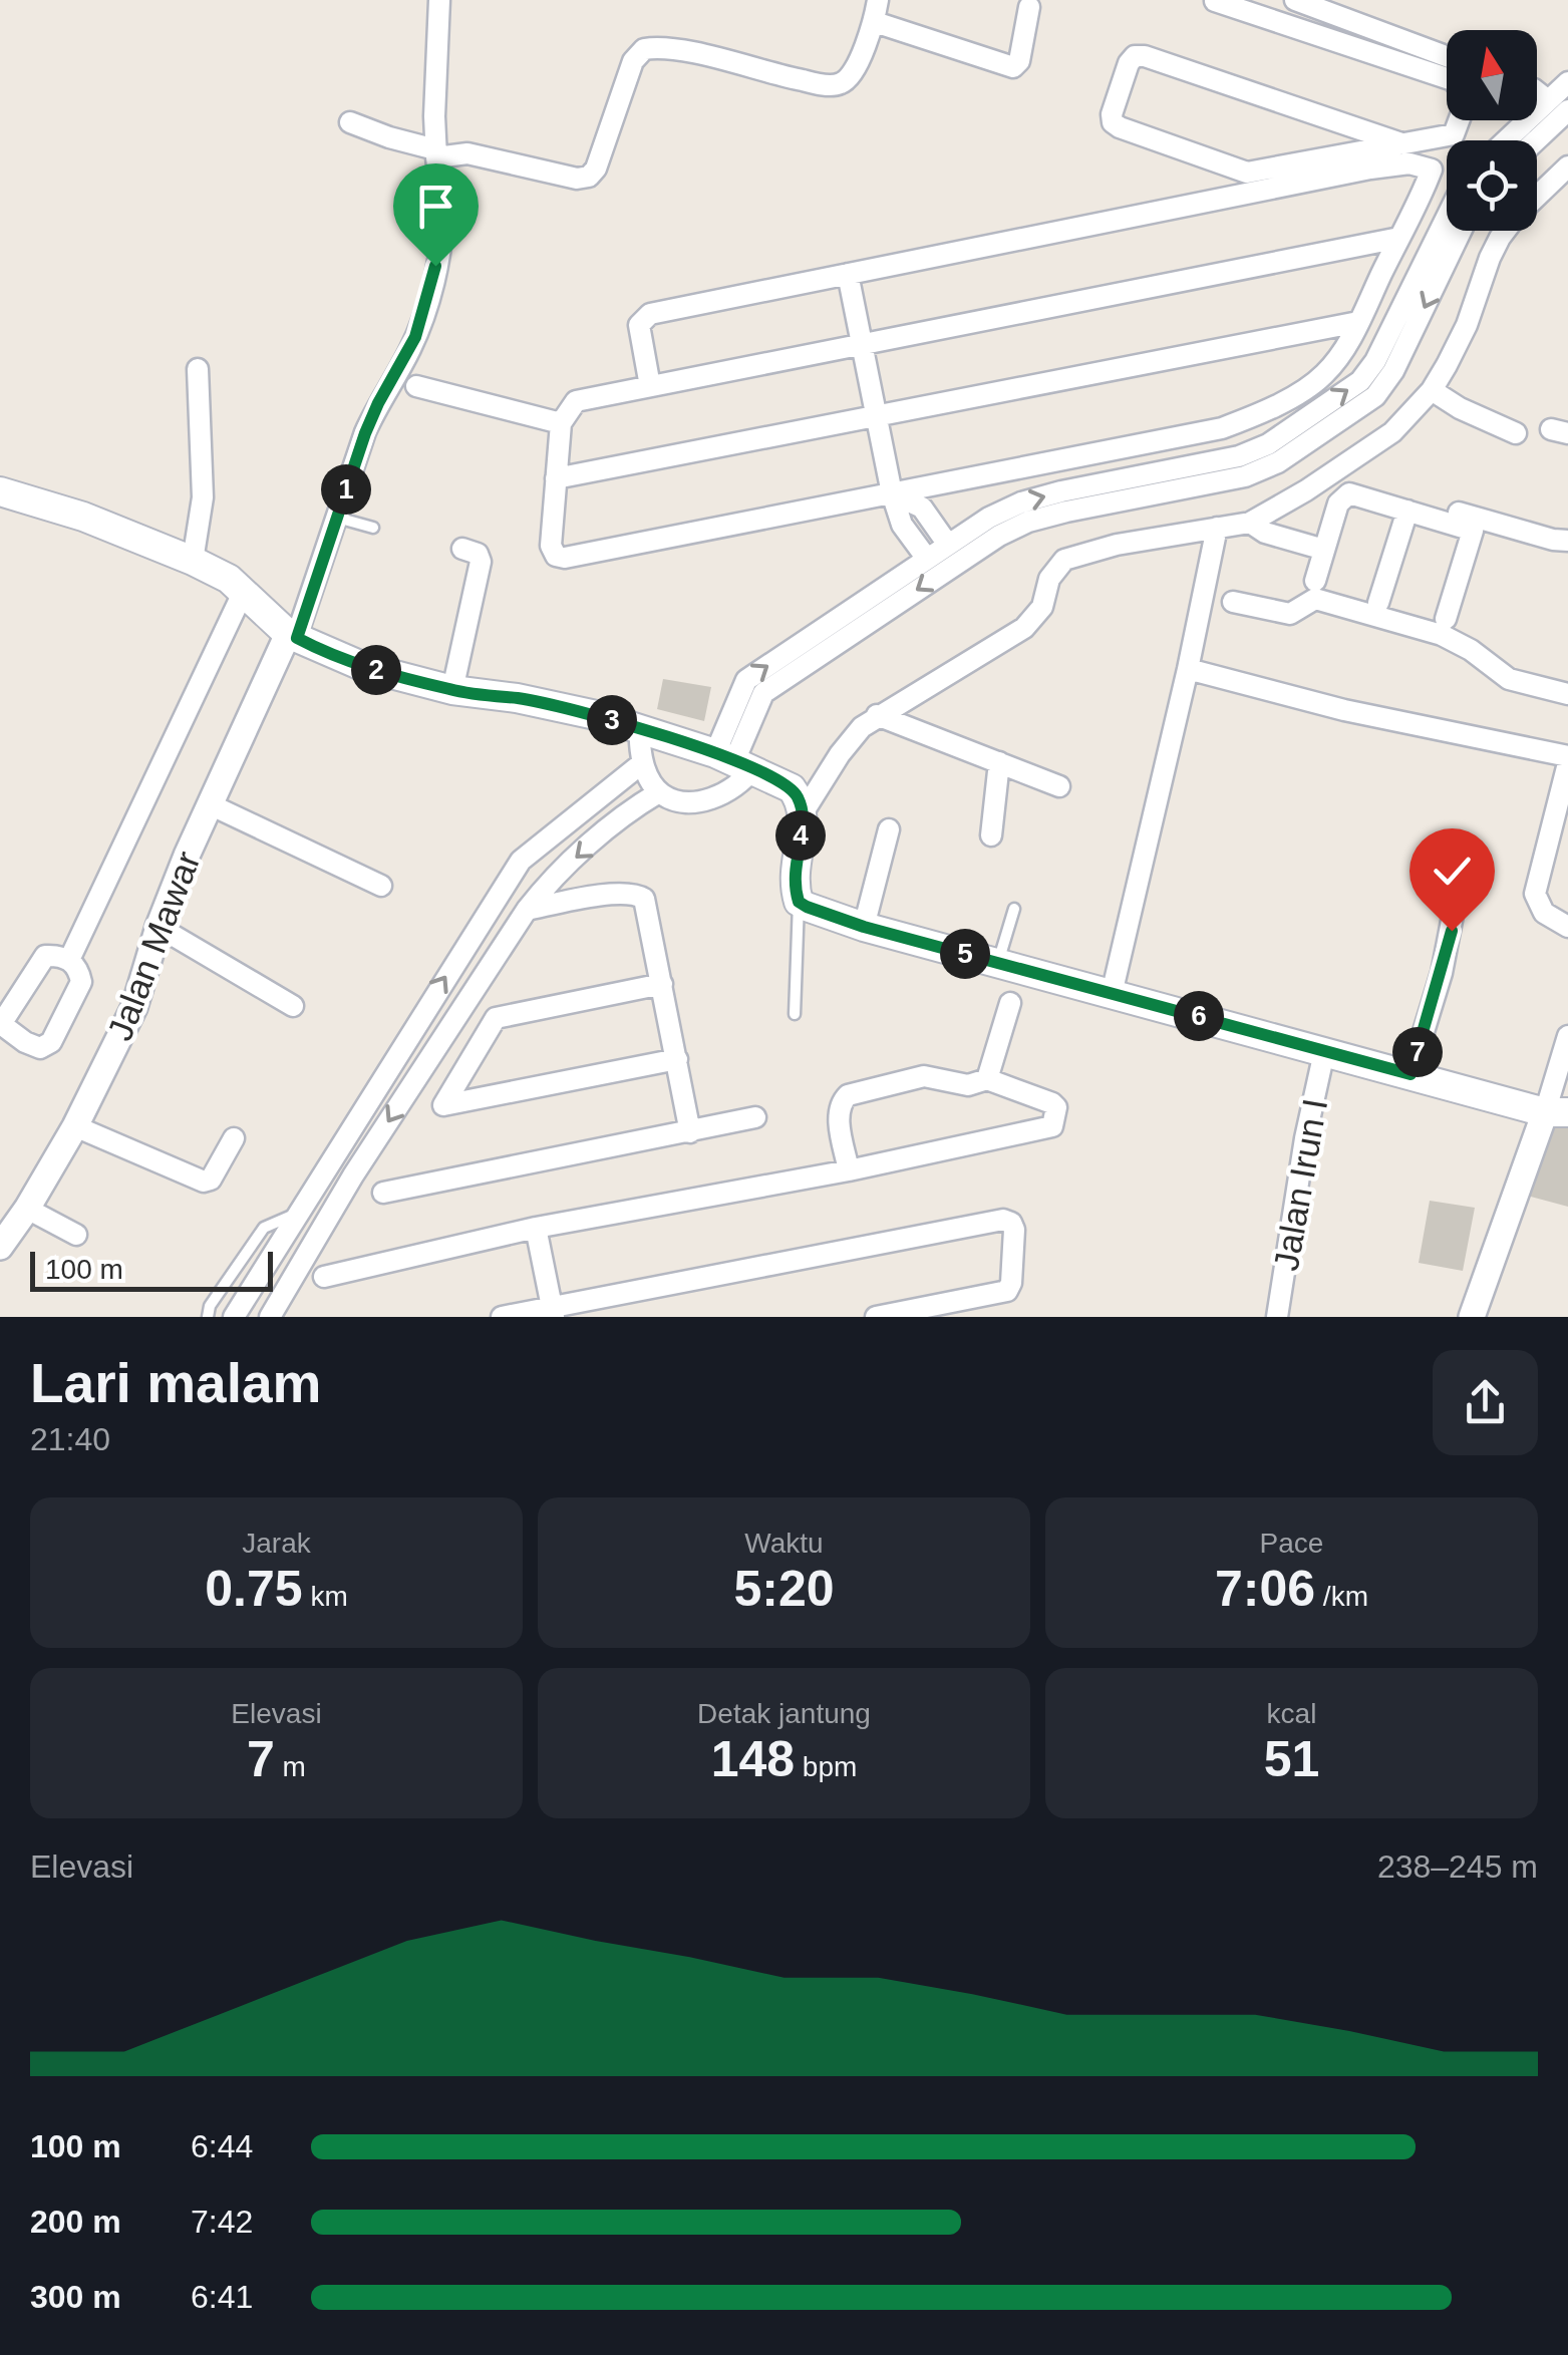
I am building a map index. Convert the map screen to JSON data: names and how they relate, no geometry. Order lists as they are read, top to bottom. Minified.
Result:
{"streets":{"street":["Jalan Mawar","Jalan Irun I"]},"scale_bar":"100 m","north":"top","page":{"pins":["1","2","3","4","5","6","7"],"scale":"100 m","heading":["Lari malam","21:40"],"stats":[["Jarak","0.75 km"],["Waktu","5:20"],["Pace","7:06 /km"],["Elevasi","7 m"],["Detak jantung","148 bpm"],["kcal","51"]],"chart":["Elevasi","238–245 m"],"list":[{"name":"100 m","note":"6:44"},{"name":"200 m","note":"7:42"},{"name":"300 m","note":"6:41"}]}}
